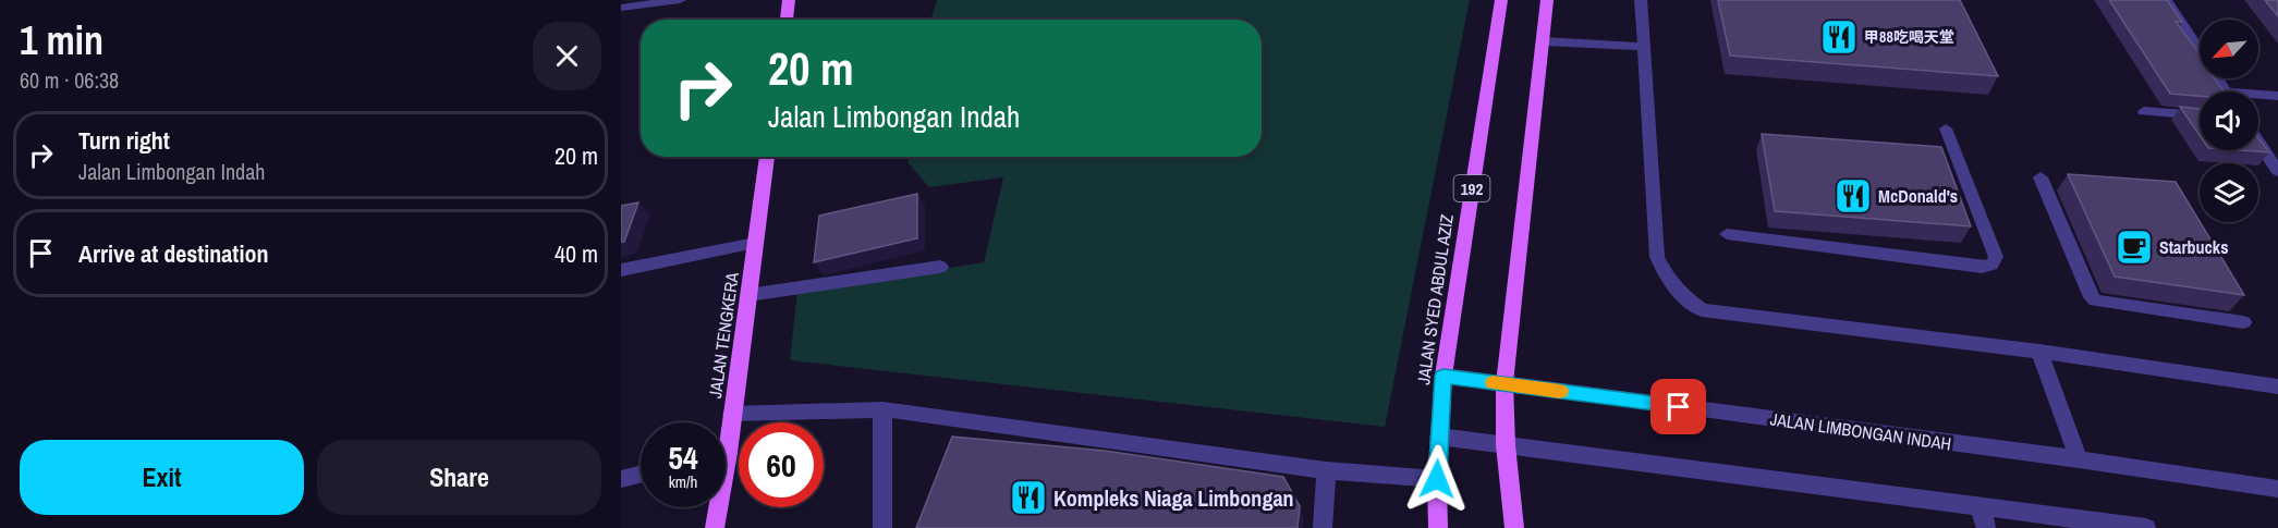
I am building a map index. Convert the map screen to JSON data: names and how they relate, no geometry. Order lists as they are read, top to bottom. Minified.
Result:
{"streets":{"main road":["192","JALAN SYED ABDUL AZIZ","JALAN TENGKERA"],"street":["JALAN LIMBONGAN INDAH"]},"crossings":[["JALAN SYED ABDUL AZIZ","JALAN LIMBONGAN INDAH"]],"places":{"restaurant":["甲88吃喝天堂","McDonald's","Kompleks Niaga Limbongan"],"cafe":["Starbucks"]},"north":"bottom left","page":{"heading":["1 min","60 m · 06:38"],"turn":["20 m","Jalan Limbongan Indah"],"list":[{"name":"Turn right","note":"Jalan Limbongan Indah","value":"20 m"},{"name":"Arrive at destination","value":"40 m"}],"speed":"54 km/h","limit":"60","buttons":["Exit","Share"]}}
